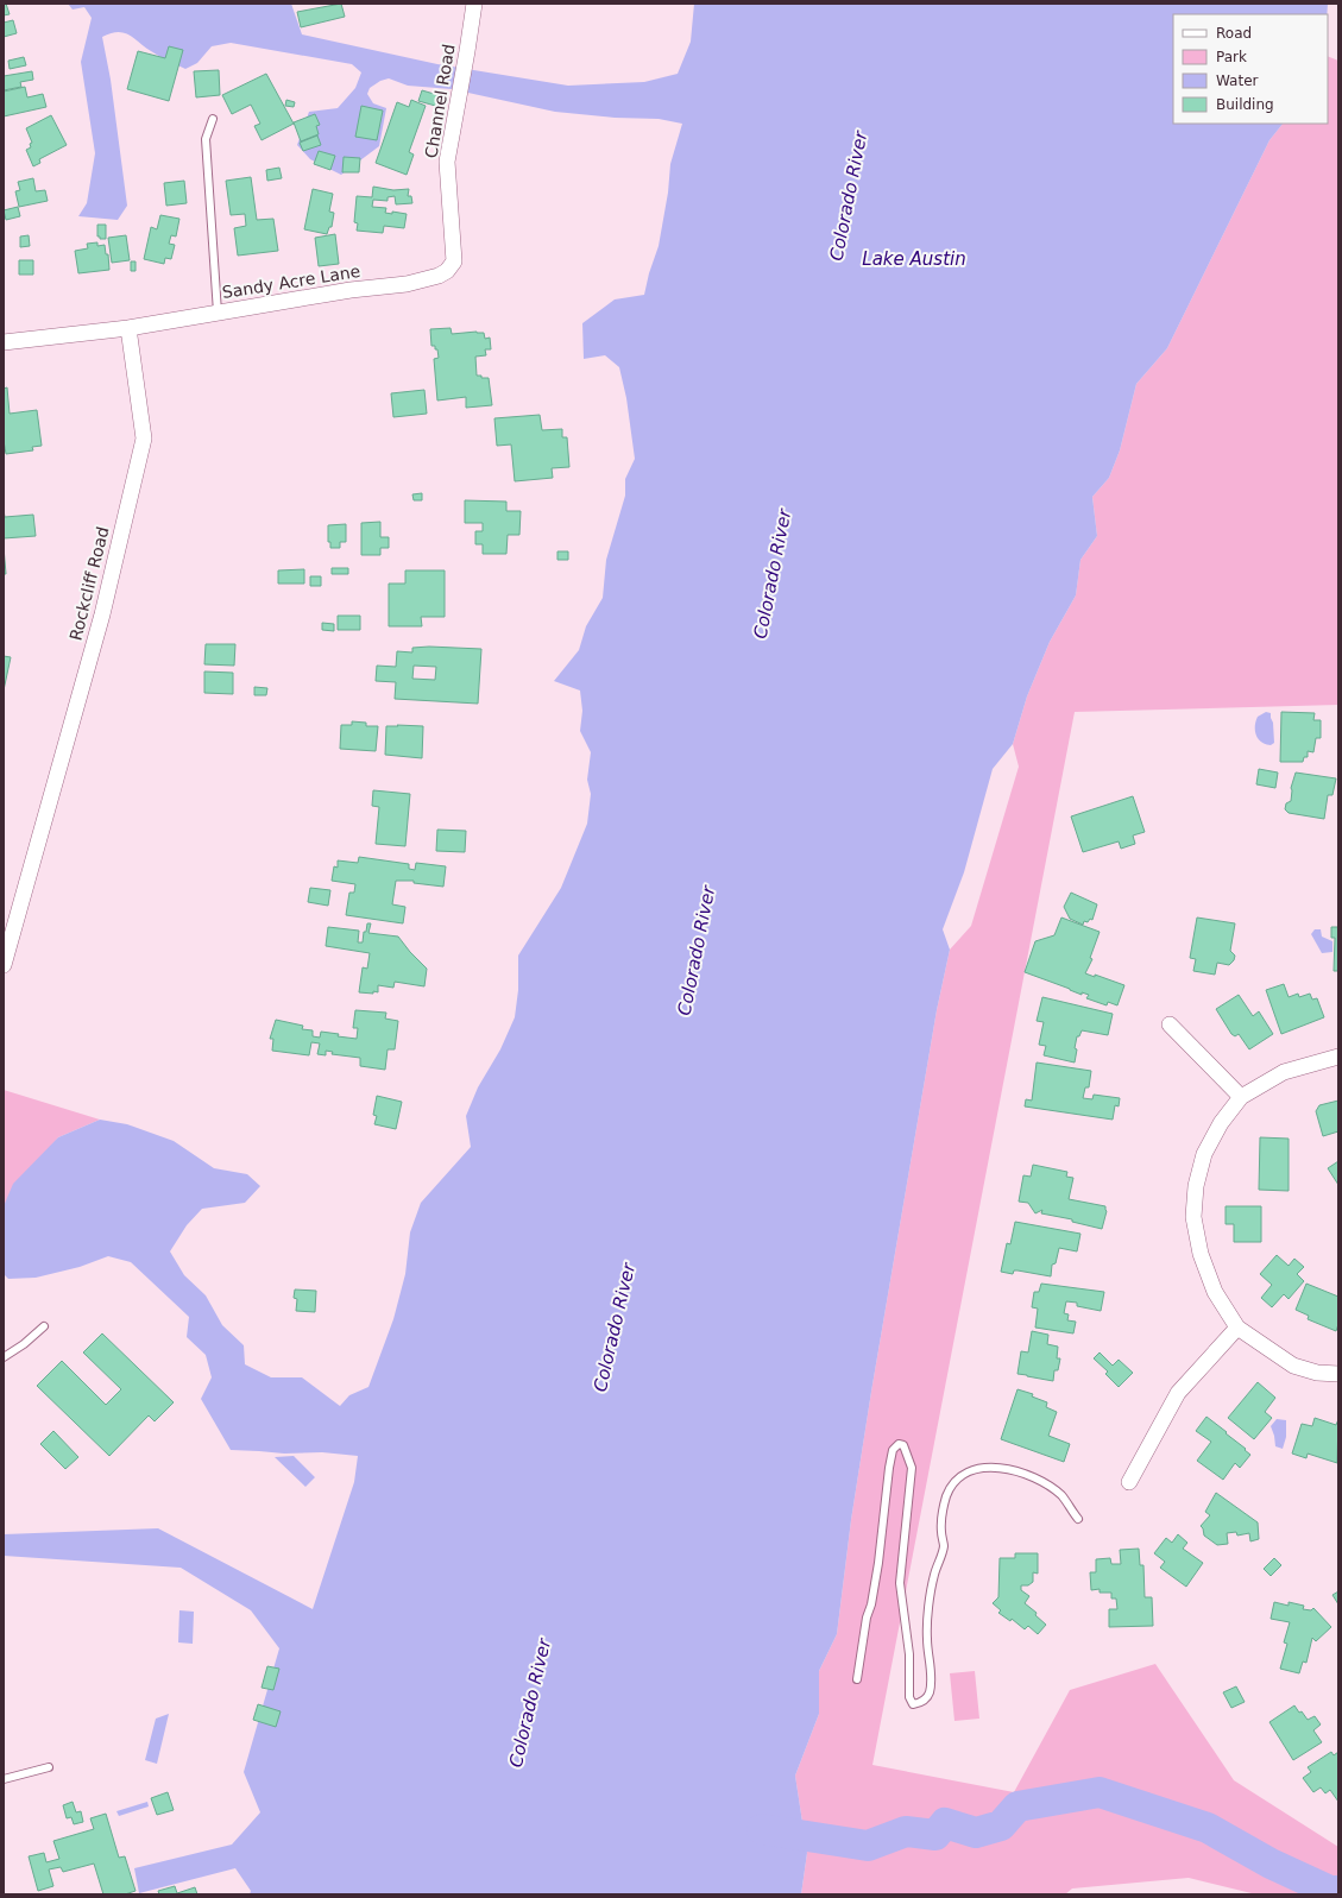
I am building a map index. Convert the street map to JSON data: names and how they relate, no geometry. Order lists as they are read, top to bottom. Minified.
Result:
{"streets":{"street":["Channel Road","Sandy Acre Lane","Rockcliff Road"]},"crossings":[["Channel Road","Sandy Acre Lane"],["Sandy Acre Lane","Rockcliff Road"]],"water":["Colorado River","Lake Austin"],"legend":["Road","Park","Water","Building"]}
